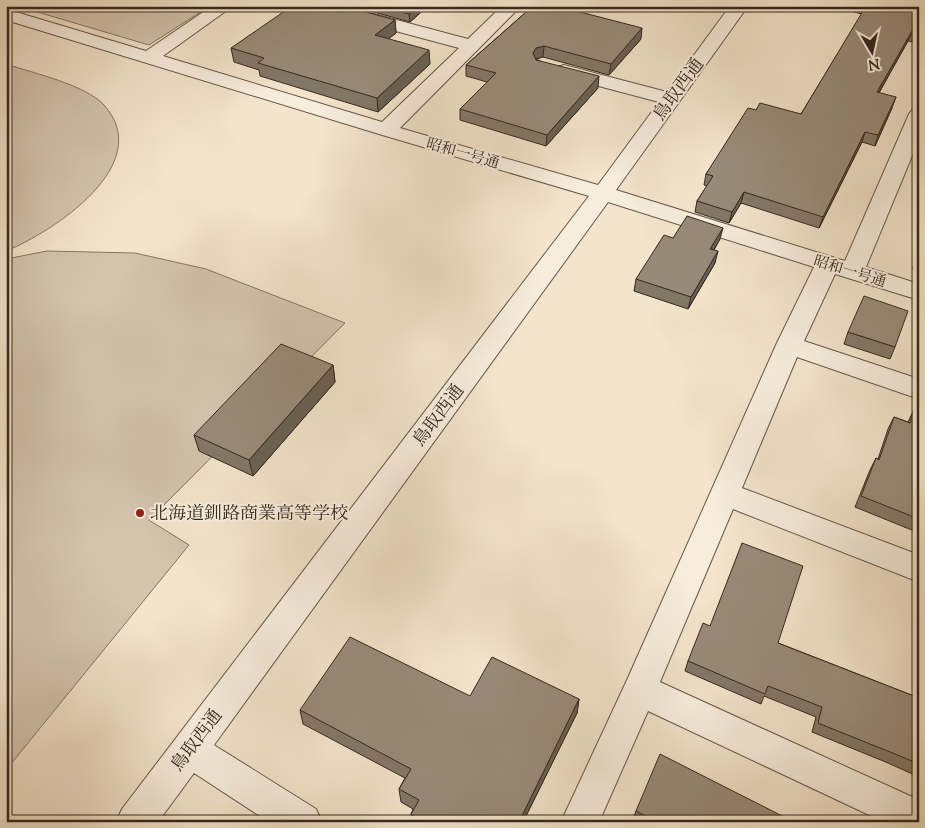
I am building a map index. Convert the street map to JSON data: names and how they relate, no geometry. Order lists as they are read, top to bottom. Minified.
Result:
{"streets":{"street":["鳥取西通","昭和一号通"]},"crossings":[["鳥取西通","昭和一号通"]],"places":["北海道釧路商業高等学校"],"north":"bottom"}
